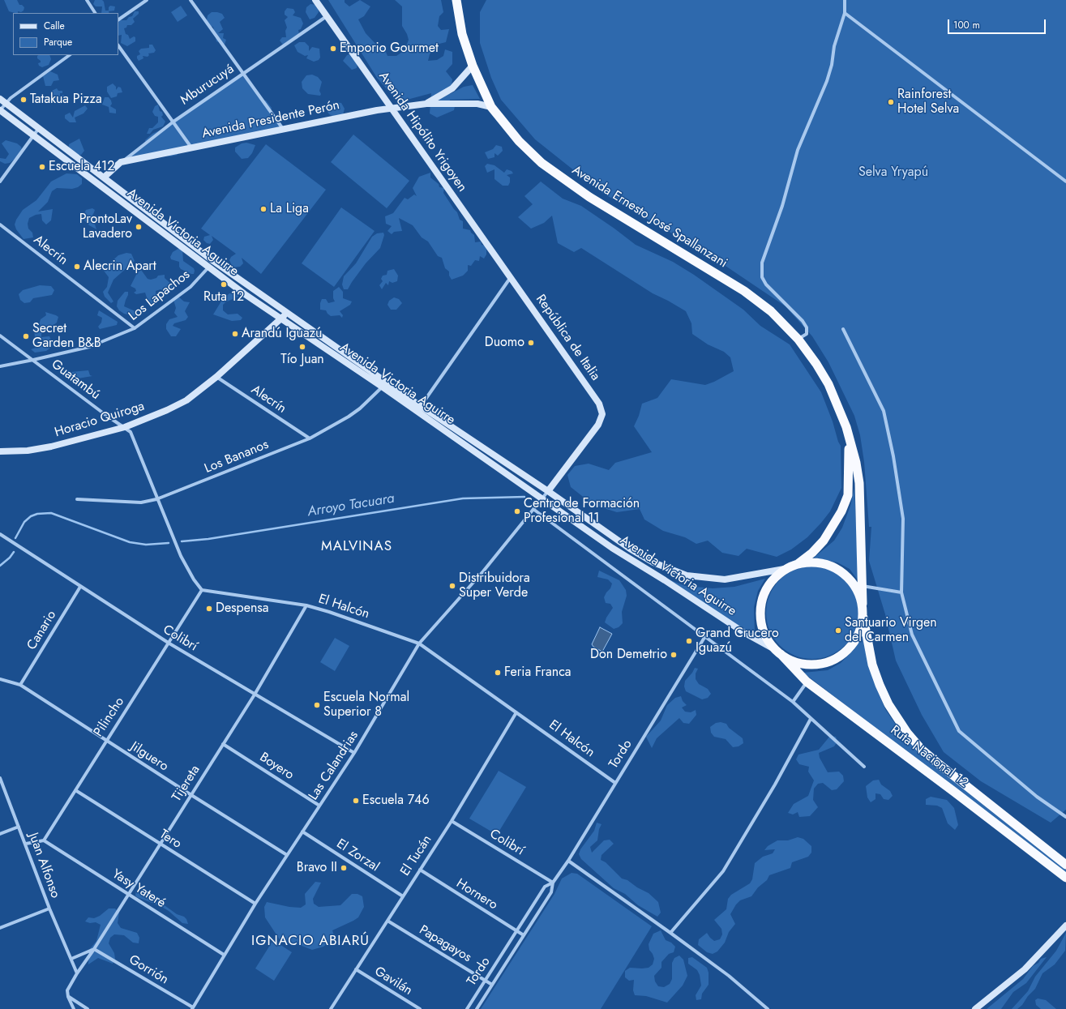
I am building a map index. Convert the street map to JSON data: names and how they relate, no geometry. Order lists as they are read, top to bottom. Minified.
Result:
{"streets":{"highway":["Avenida Ernesto José Spallanzani","Ruta Nacional 12"],"main road":["Mburucuyá","Avenida Presidente Perón","Avenida Hipólito Yrigoyen","Avenida Victoria Aguirre","República de Italia","Horacio Quiroga"],"street":["Alecrín","Los Lapachos","Guatambú","Los Bananos","El Halcón","Canario","Colibrí","Pilincho","Tordo","Jilguero","Las Calandrias","Boyero","Tijereta","Tero","El Zorzal","El Tucán","Juan Alfonso","Yasy Yateré","Hornero","Papagayos","Gorrión","Gavilán"]},"crossings":[["Mburucuyá","Avenida Presidente Perón"],["Mburucuyá","Avenida Hipólito Yrigoyen"],["Mburucuyá","Avenida Victoria Aguirre"],["Avenida Presidente Perón","Avenida Hipólito Yrigoyen"],["Avenida Presidente Perón","Avenida Ernesto José Spallanzani"],["Avenida Hipólito Yrigoyen","República de Italia"],["Avenida Ernesto José Spallanzani","Avenida Victoria Aguirre"],["Avenida Ernesto José Spallanzani","Ruta Nacional 12"],["Avenida Victoria Aguirre","Los Lapachos"],["Avenida Victoria Aguirre","República de Italia"],["Avenida Victoria Aguirre","Horacio Quiroga"],["Avenida Victoria Aguirre","Los Bananos"],["Avenida Victoria Aguirre","Ruta Nacional 12"],["Avenida Victoria Aguirre","Las Calandrias"],["Alecrín","Los Lapachos"],["Alecrín","Horacio Quiroga"],["Alecrín","Los Bananos"],["Los Lapachos","Guatambú"],["República de Italia","Las Calandrias"],["Guatambú","Horacio Quiroga"],["El Halcón","Pilincho"],["El Halcón","Tordo"],["El Halcón","Las Calandrias"],["El Halcón","Tijereta"],["El Halcón","El Tucán"],["Canario","Colibrí"],["Canario","Jilguero"],["Colibrí","Pilincho"],["Colibrí","Tordo"],["Colibrí","Las Calandrias"],["Colibrí","Tijereta"],["Colibrí","El Tucán"],["Pilincho","Jilguero"],["Pilincho","Tero"],["Pilincho","Yasy Yateré"],["Tordo","Hornero"],["Tordo","Papagayos"],["Jilguero","Las Calandrias"],["Jilguero","Tijereta"],["Las Calandrias","Boyero"],["Las Calandrias","Tero"],["Las Calandrias","El Zorzal"],["Las Calandrias","Yasy Yateré"],["Las Calandrias","Gorrión"],["Boyero","Tijereta"],["Tijereta","Tero"],["Tijereta","Juan Alfonso"],["Tijereta","Yasy Yateré"],["Tijereta","Gorrión"],["El Zorzal","El Tucán"],["El Tucán","Hornero"],["El Tucán","Papagayos"],["El Tucán","Gavilán"]],"districts":["MALVINAS","IGNACIO ABIARÚ"],"water":["Arroyo Tacuara"],"parks":["Selva Yryapú"],"places":["Emporio Gourmet","Tatakua Pizza","Rainforest Hotel Selva","Escuela 412","La Liga","ProntoLav Lavadero","Alecrin Apart","Ruta 12","Arandú Iguazú","Secret Garden B&B","Duomo","Tío Juan","Centro de Formación Profesional 11","Distribuidora Super Verde","Despensa","Santuario Virgen del Carmen","Grand Crucero Iguazú","Don Demetrio","Feria Franca","Escuela Normal Superior 8","Escuela 746","Bravo II"],"legend":["Calle","Parque"],"scale_bar":"100 m"}
